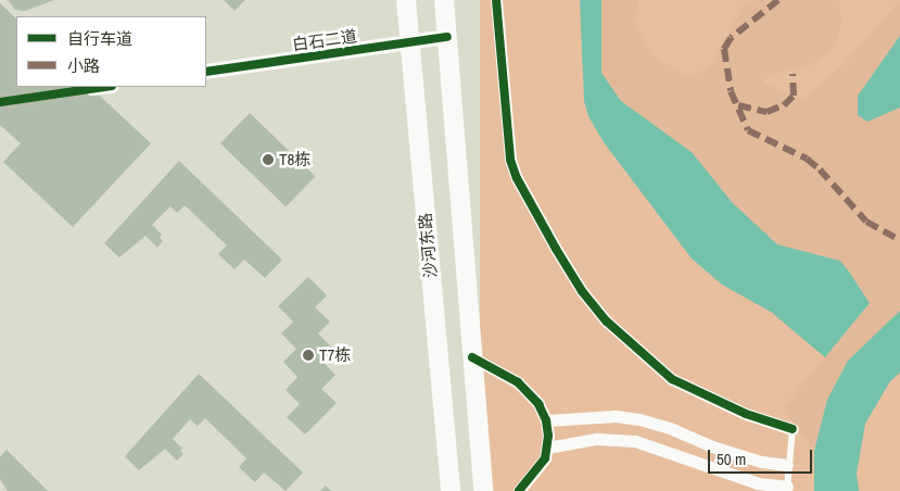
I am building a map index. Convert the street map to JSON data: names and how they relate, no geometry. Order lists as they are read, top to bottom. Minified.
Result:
{"streets":{"main road":["沙河东路"],"street":["白石二道"]},"crossings":[["白石二道","沙河东路"]],"places":["T8栋","T7栋"],"legend":["自行车道","小路"],"scale_bar":"50 m"}
